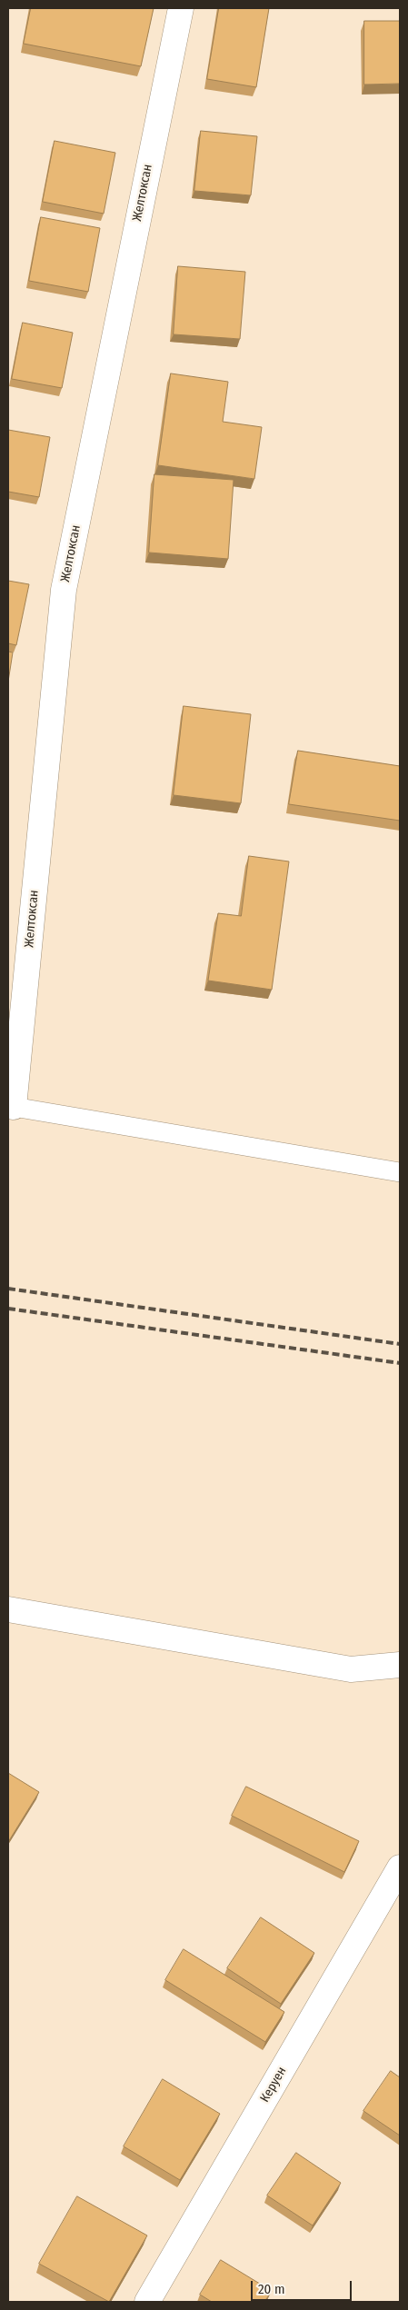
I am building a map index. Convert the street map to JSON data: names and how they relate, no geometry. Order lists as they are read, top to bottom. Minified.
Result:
{"streets":{"street":["Желтоксан","Керуен"]},"scale_bar":"20 m"}
